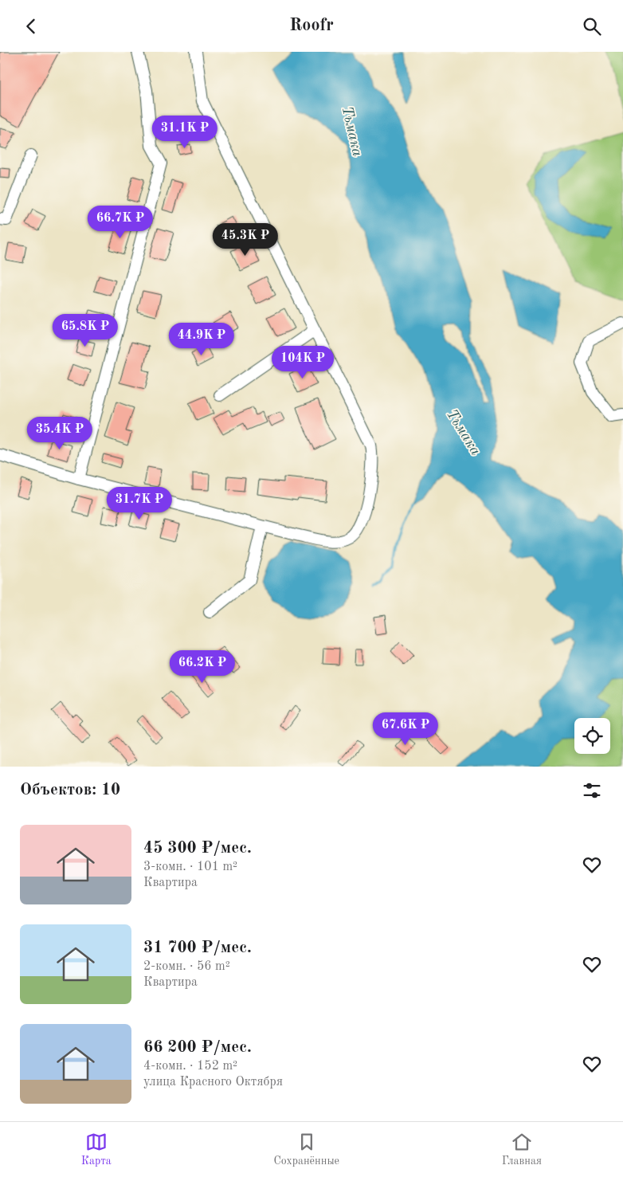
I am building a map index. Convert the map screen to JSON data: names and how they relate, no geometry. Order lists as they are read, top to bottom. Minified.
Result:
{"water":["Тьмака"],"page":{"header":"Roofr","price":["31.1K ₽","66.7K ₽","45.3K ₽","65.8K ₽","44.9K ₽","104K ₽","35.4K ₽","31.7K ₽","66.2K ₽","67.6K ₽"],"heading":"Объектов: 10","list":[{"name":"45 300 ₽/мес.","note":"3-комн. · 101 m² · Квартира"},{"name":"31 700 ₽/мес.","note":"2-комн. · 56 m² · Квартира"},{"name":"66 200 ₽/мес.","note":"4-комн. · 152 m² · улица Красного Октября"}],"tabs":["Карта","Сохранённые","Главная"]}}
